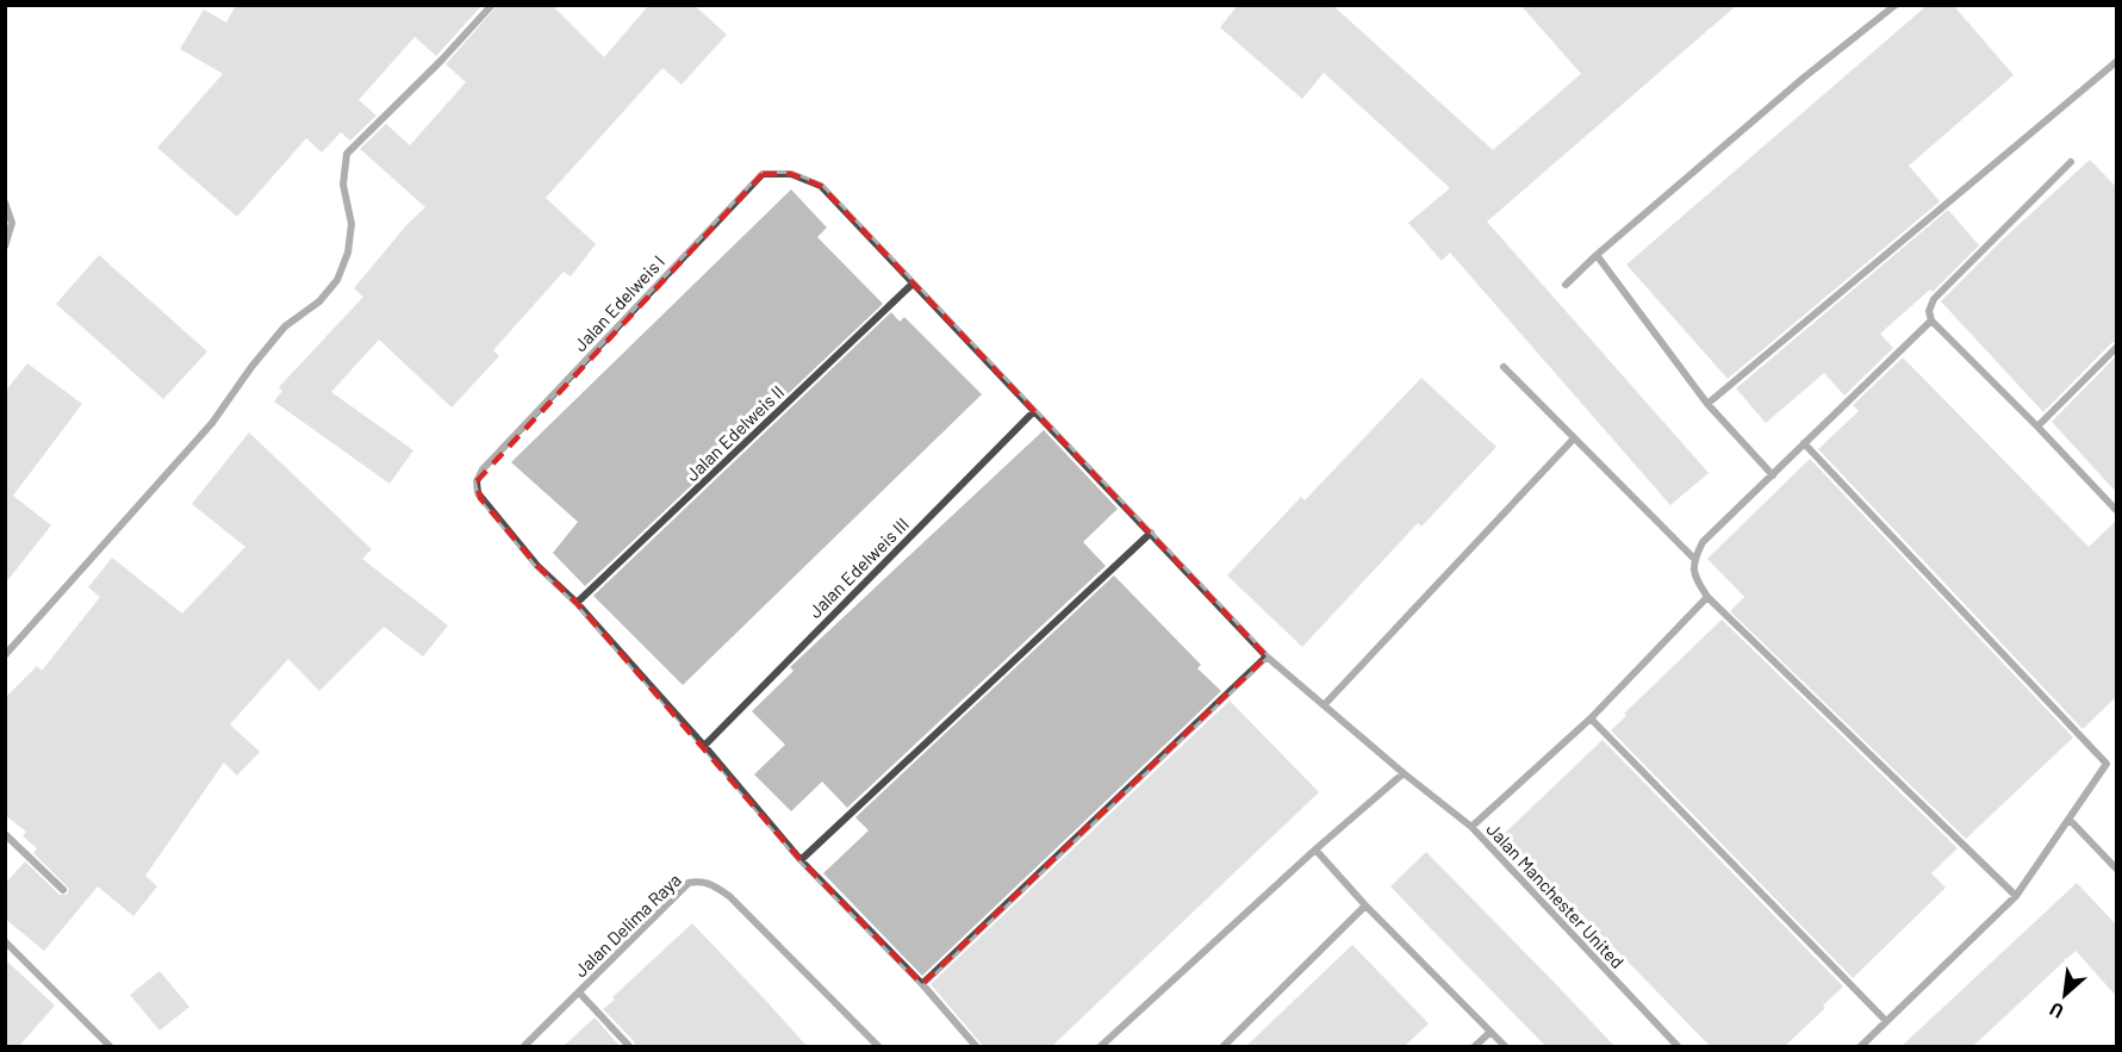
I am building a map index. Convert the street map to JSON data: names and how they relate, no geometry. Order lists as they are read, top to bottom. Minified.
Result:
{"streets":{"street":["Jalan Edelweis I","Jalan Edelweis II","Jalan Edelweis III","Jalan Manchester United","Jalan Delima Raya"]},"crossings":[["Jalan Edelweis I","Jalan Edelweis II"],["Jalan Edelweis I","Jalan Edelweis III"],["Jalan Edelweis I","Jalan Manchester United"],["Jalan Edelweis II","Jalan Manchester United"],["Jalan Edelweis III","Jalan Manchester United"]],"north":"bottom left"}
